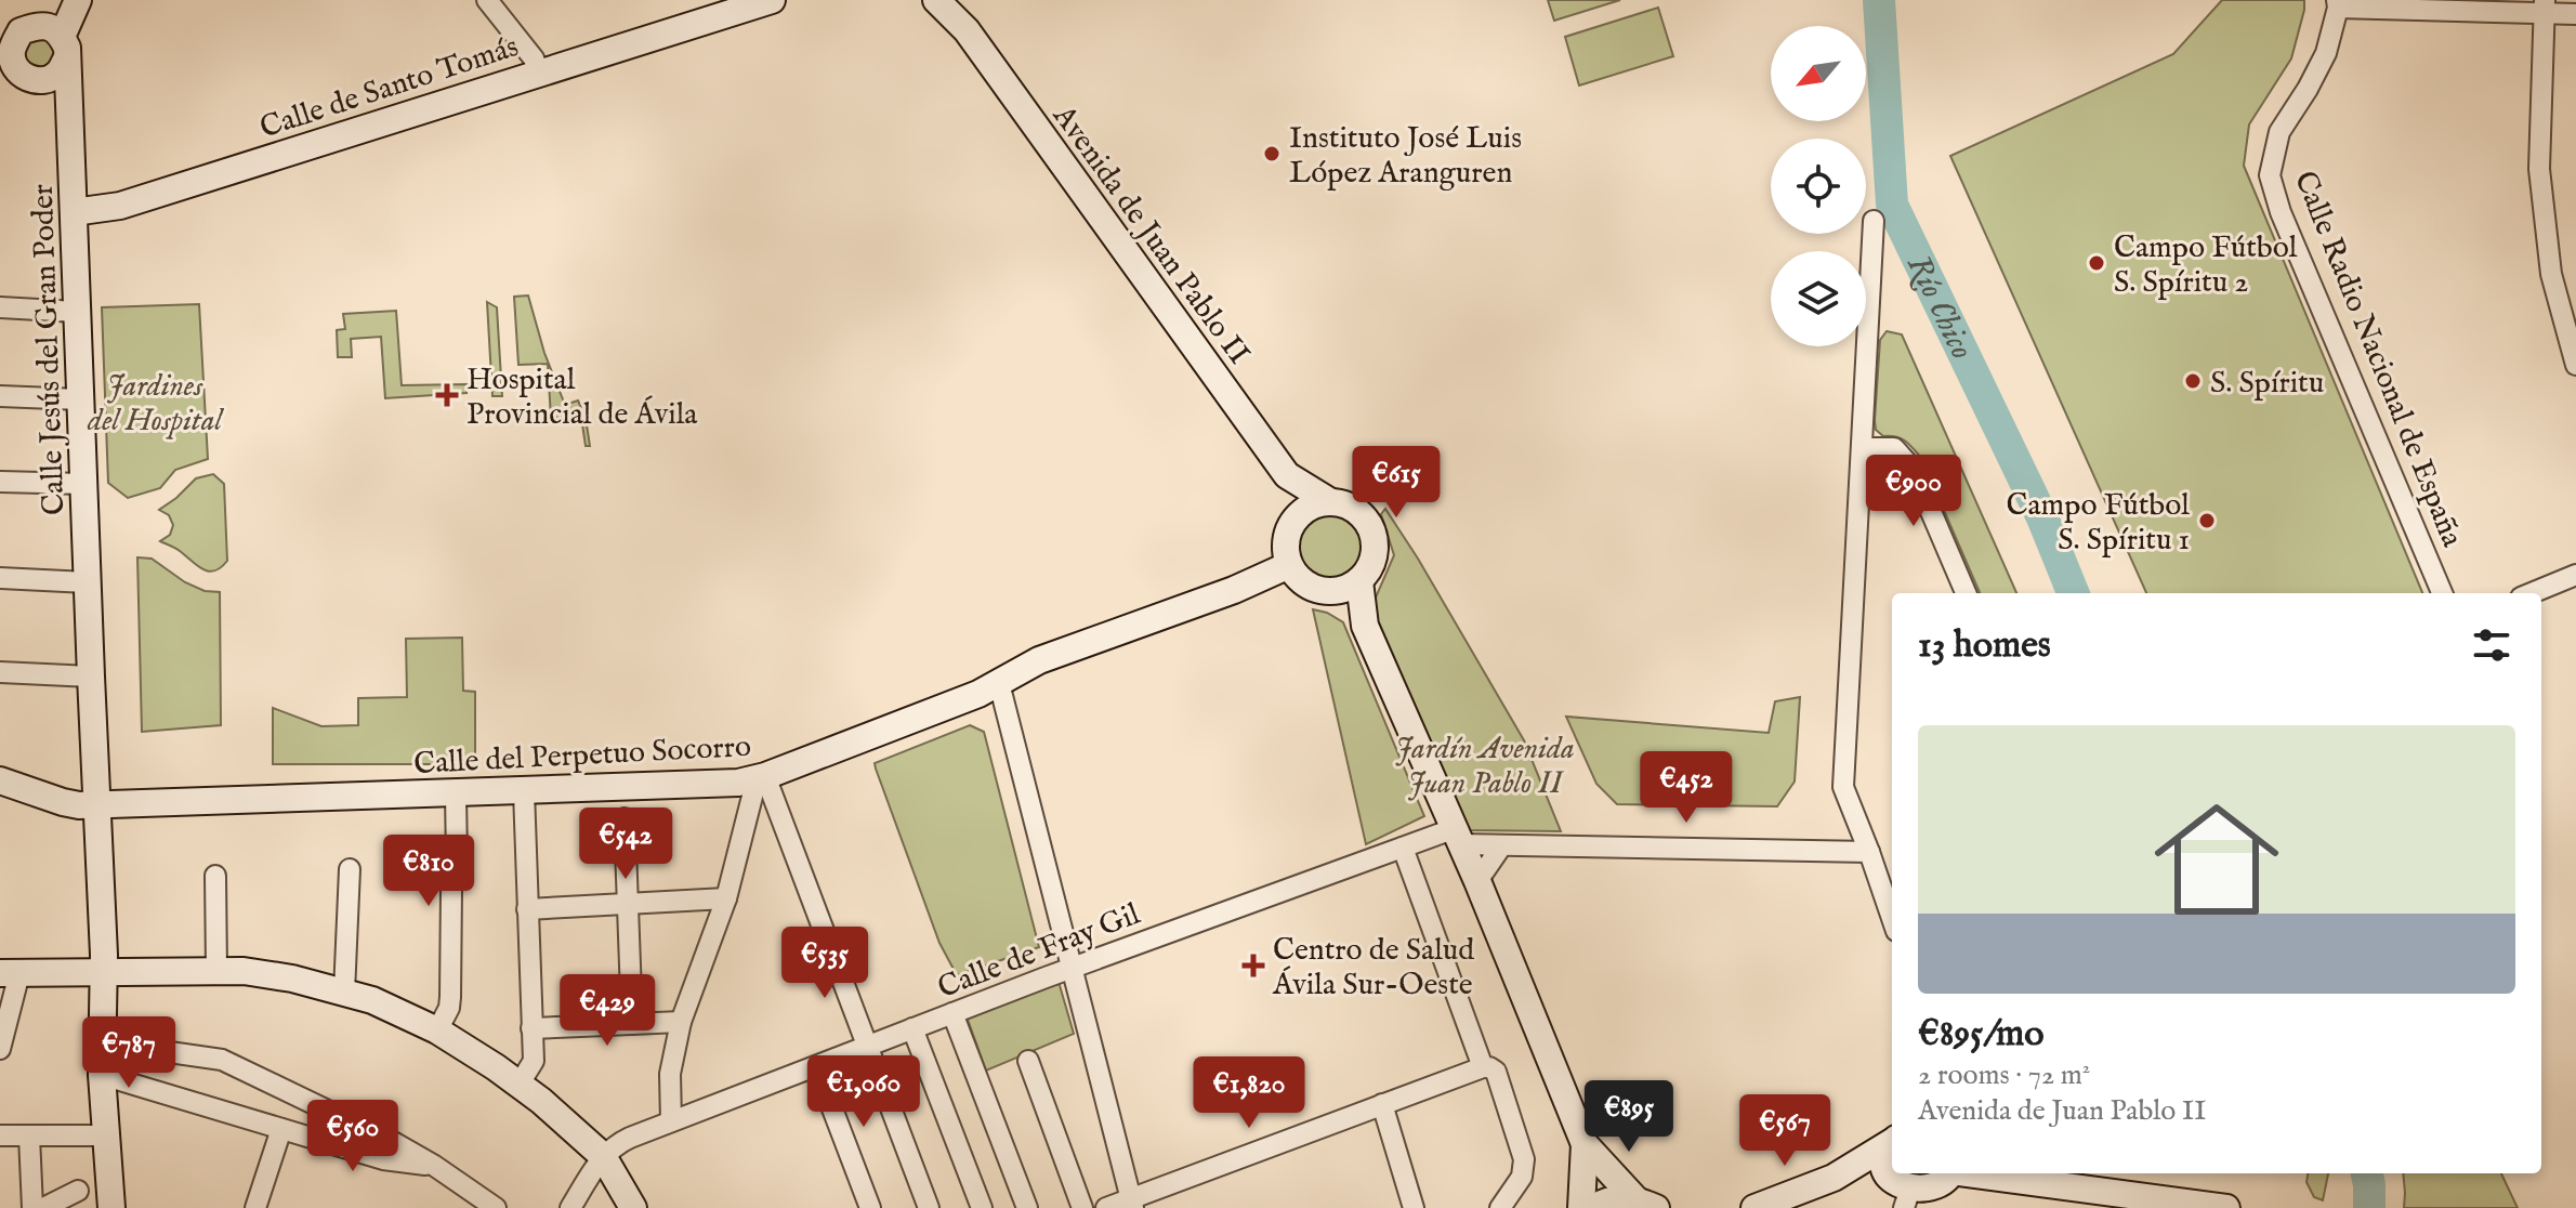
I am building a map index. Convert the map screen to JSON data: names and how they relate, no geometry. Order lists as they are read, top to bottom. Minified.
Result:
{"streets":{"street":["Calle de Santo Tomás","Avenida de Juan Pablo II","Calle Jesús del Gran Poder","Calle Radio Nacional de España","Calle del Perpetuo Socorro","Calle de Fray Gil"]},"crossings":[["Calle de Santo Tomás","Calle Jesús del Gran Poder"],["Avenida de Juan Pablo II","Calle del Perpetuo Socorro"],["Calle Jesús del Gran Poder","Calle del Perpetuo Socorro"]],"water":["Río Chico"],"parks":["Jardines del Hospital","Jardín Avenida Juan Pablo II"],"places":{"other":["Instituto José Luis López Aranguren","Campo Fútbol S. Spíritu 2","S. Spíritu","Campo Fútbol S. Spíritu 1"],"health":["Hospital Provincial de Ávila","Centro de Salud Ávila Sur-Oeste"]},"north":"bottom left","page":{"price":["€615","€900","€452","€542","€810","€535","€429","€787","€1,060","€1,820","€895","€567","€560"],"heading":"13 homes","list":[{"name":"€895/mo","note":"2 rooms · 72 m² · Avenida de Juan Pablo II"}]}}
